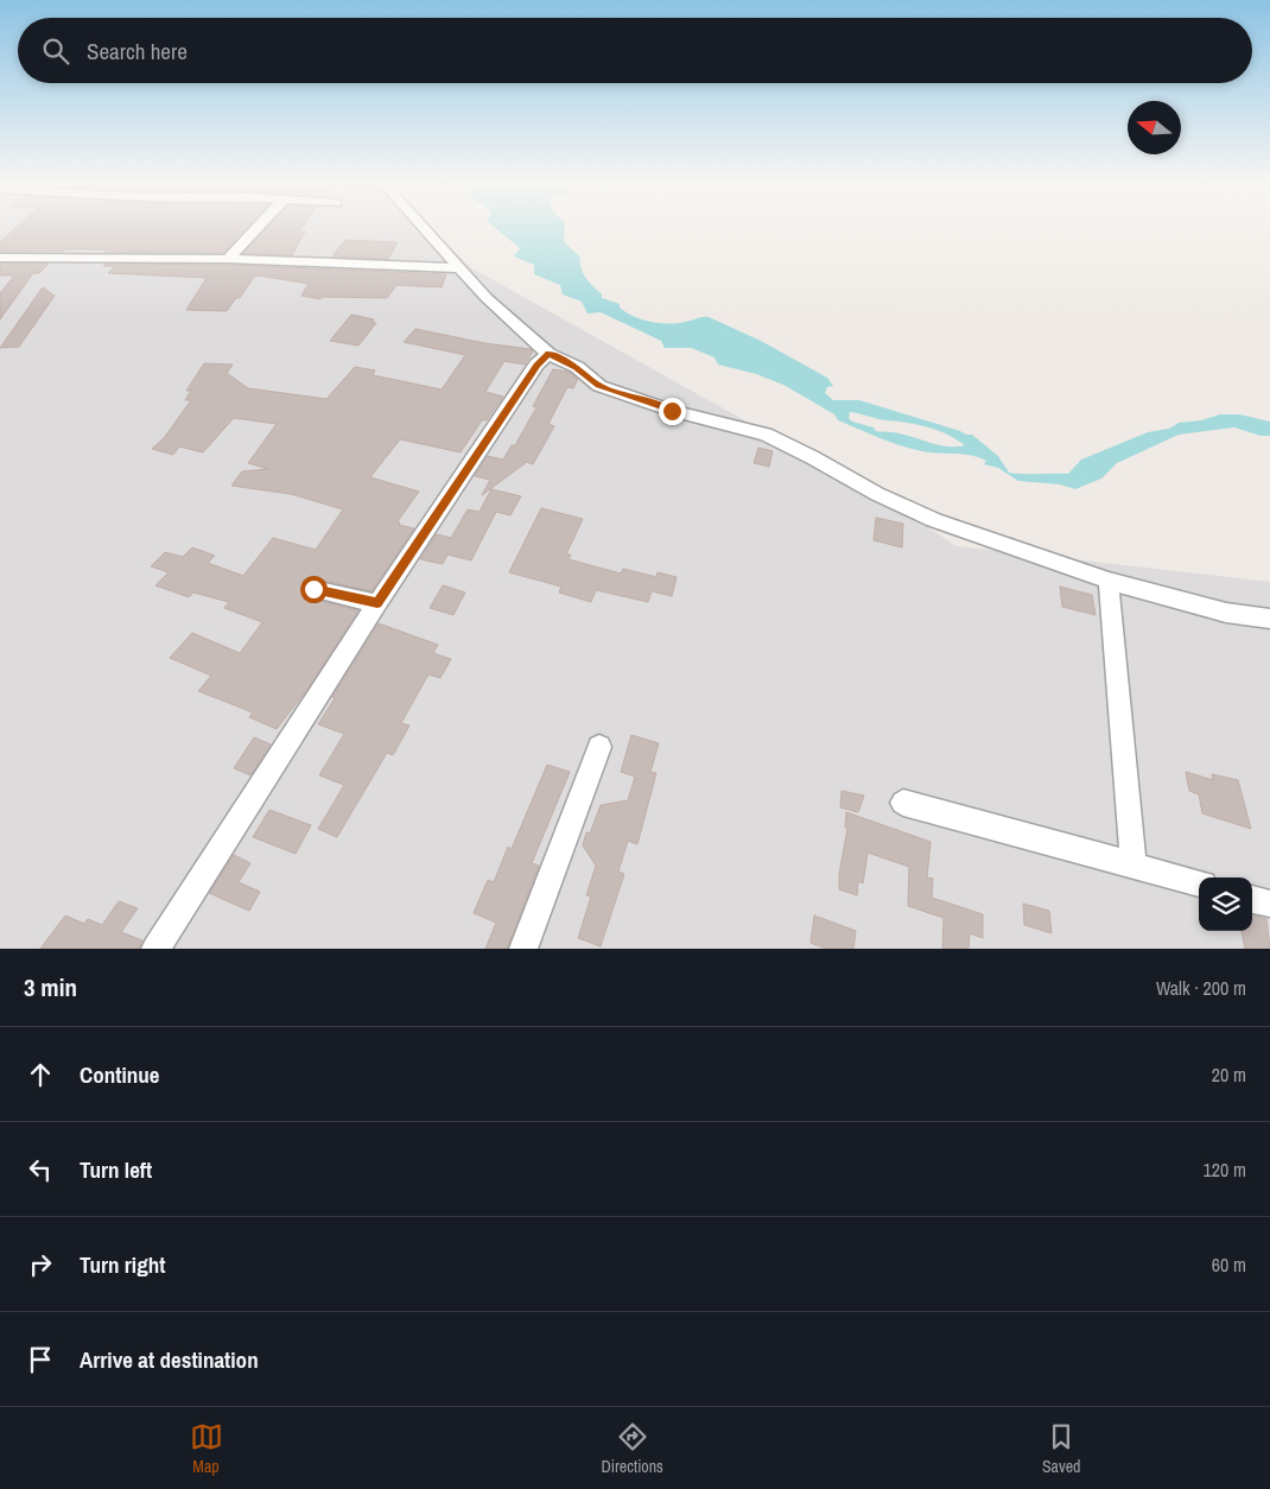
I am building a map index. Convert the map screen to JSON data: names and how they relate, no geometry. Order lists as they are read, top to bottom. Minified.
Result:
{"north":"left","page":{"search":"Search here","heading":["3 min","Walk · 200 m"],"list":[["Continue","20 m"],["Turn left","120 m"],["Turn right","60 m"],"Arrive at destination"],"nav":["Map","Directions","Saved"]}}
